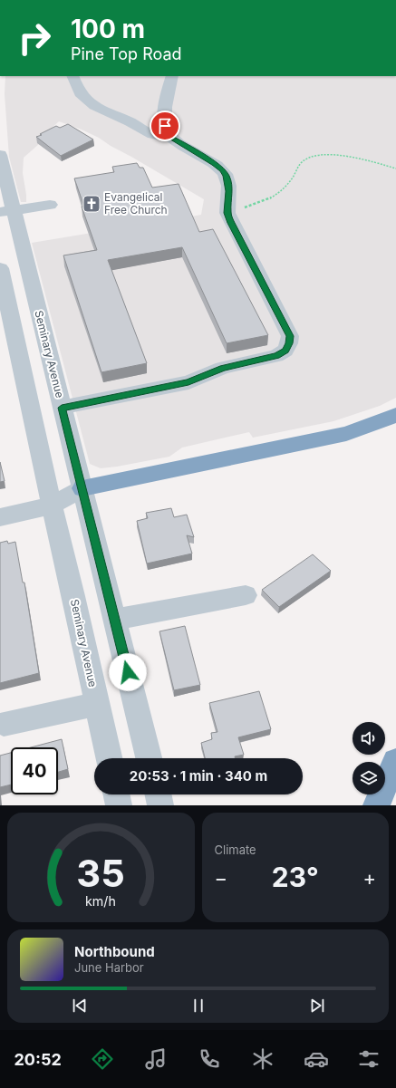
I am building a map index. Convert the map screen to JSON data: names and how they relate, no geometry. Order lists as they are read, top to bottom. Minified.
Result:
{"streets":{"street":["Seminary Avenue"]},"places":{"church":["Evangelical Free Church"]},"page":{"turn":["100 m","Pine Top Road"],"limit":"40","trip":"20:53 · 1 min · 340 m","tile":"Climate","heat":["−","23°","+"],"song":["Northbound","June Harbor"],"tabs":"20:52","gauge":["35","km/h"]}}
